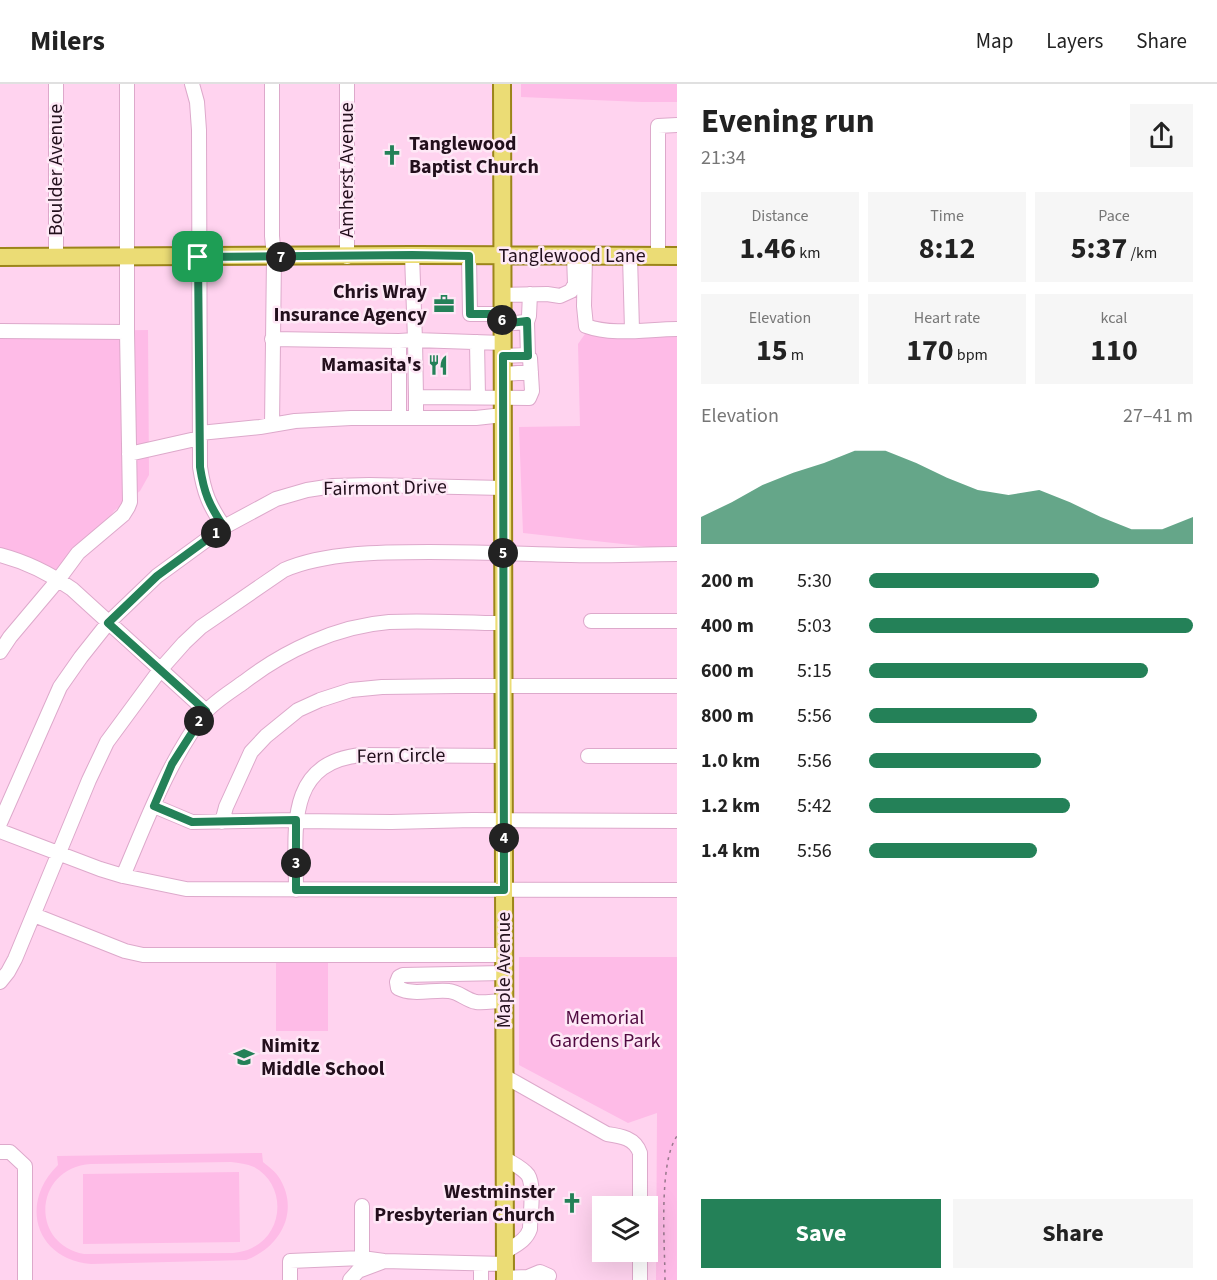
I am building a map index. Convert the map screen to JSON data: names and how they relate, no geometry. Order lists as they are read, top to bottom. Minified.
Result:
{"streets":{"main road":["Tanglewood Lane","Maple Avenue"],"street":["Boulder Avenue","Amherst Avenue","Fairmont Drive","Fern Circle"]},"crossings":[["Boulder Avenue","Tanglewood Lane"],["Amherst Avenue","Tanglewood Lane"],["Tanglewood Lane","Maple Avenue"],["Fairmont Drive","Maple Avenue"],["Fern Circle","Maple Avenue"]],"parks":["Memorial Gardens Park"],"places":{"church":["Tanglewood Baptist Church","Westminster Presbyterian Church"],"office":["Chris Wray Insurance Agency"],"restaurant":["Mamasita's"],"school or university":["Nimitz Middle School"]},"page":{"header":"Milers","nav":["Map","Layers","Share"],"heading":["Evening run","21:34"],"stats":[["Distance","1.46 km"],["Time","8:12"],["Pace","5:37 /km"],["Elevation","15 m"],["Heart rate","170 bpm"],["kcal","110"]],"pins":["7","6","1","5","2","4","3"],"chart":["Elevation","27–41 m"],"list":[{"name":"200 m","note":"5:30"},{"name":"400 m","note":"5:03"},{"name":"600 m","note":"5:15"},{"name":"800 m","note":"5:56"},{"name":"1.0 km","note":"5:56"},{"name":"1.2 km","note":"5:42"},{"name":"1.4 km","note":"5:56"}],"buttons":["Save","Share"]}}
